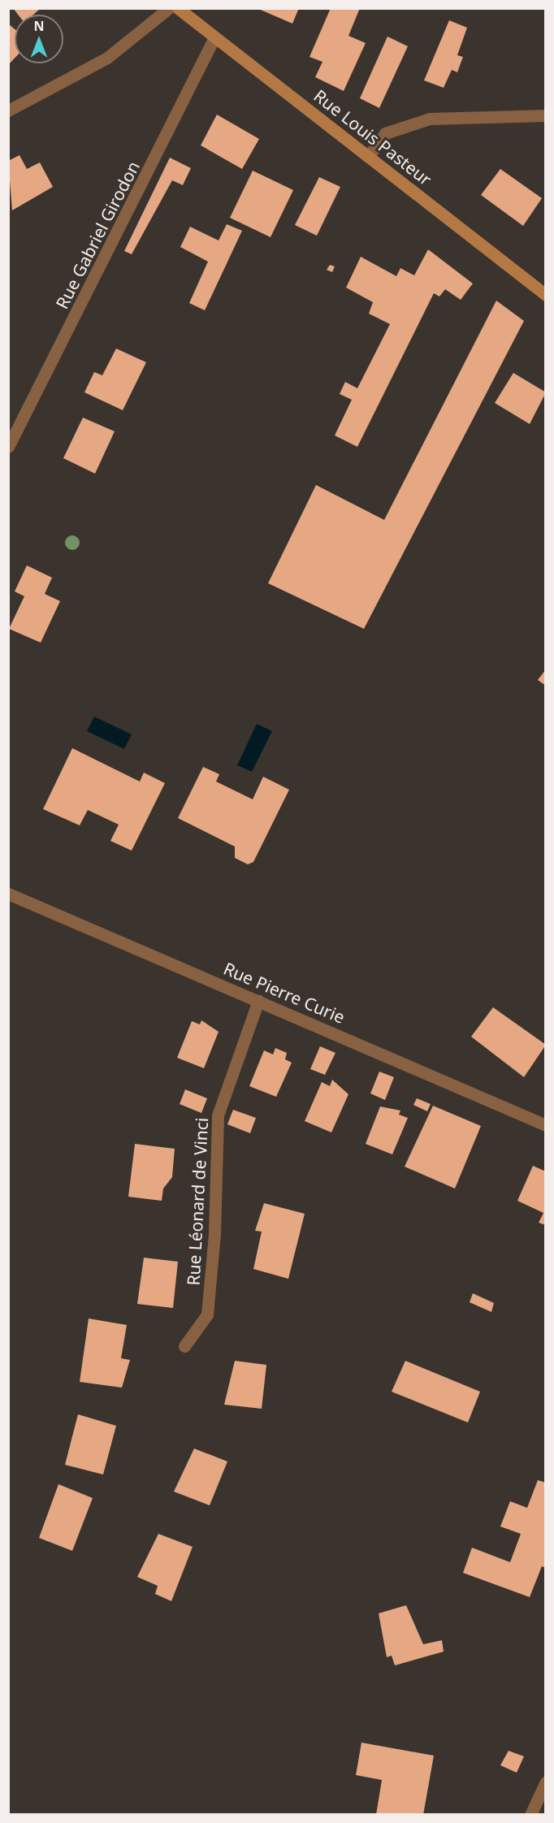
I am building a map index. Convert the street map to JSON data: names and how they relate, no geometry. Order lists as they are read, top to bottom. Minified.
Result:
{"streets":{"main road":["Rue Louis Pasteur"],"street":["Rue Gabriel Girodon","Rue Pierre Curie","Rue Léonard de Vinci"]},"crossings":[["Rue Louis Pasteur","Rue Gabriel Girodon"],["Rue Pierre Curie","Rue Léonard de Vinci"]],"north":"top"}
